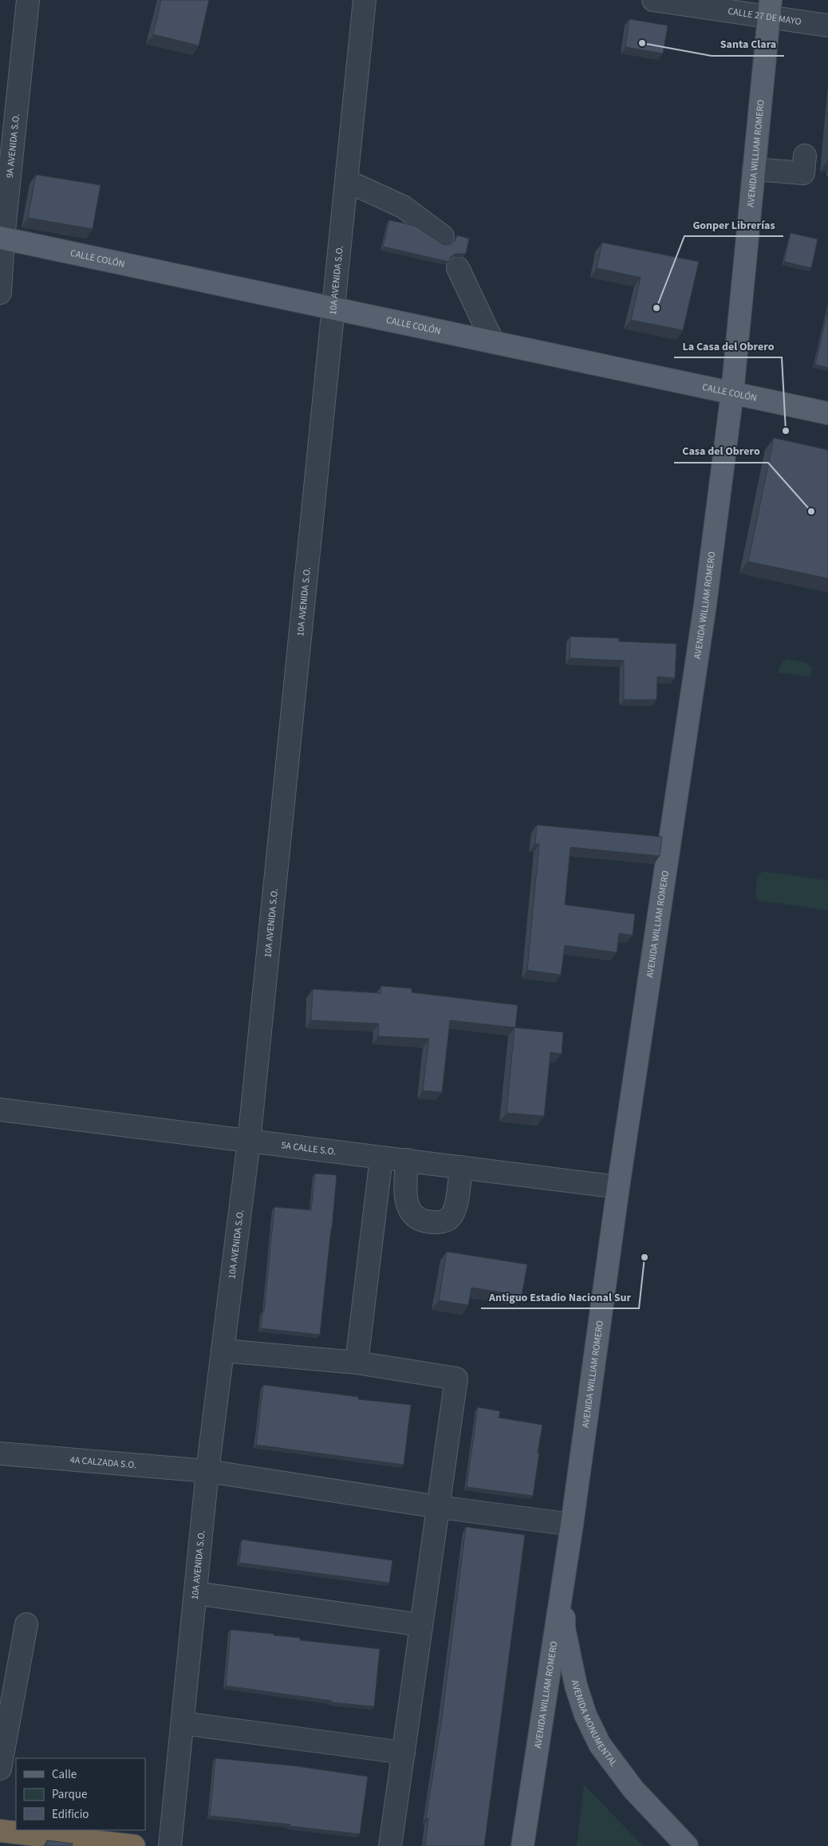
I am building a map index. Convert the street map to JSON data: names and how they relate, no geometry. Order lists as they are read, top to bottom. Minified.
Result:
{"streets":{"main road":["AVENIDA WILLIAM ROMERO","CALLE COLÓN","AVENIDA MONUMENTAL"],"street":["CALLE 27 DE MAYO","9A AVENIDA S.O.","10A AVENIDA S.O.","5A CALLE S.O.","4A CALZADA S.O."]},"crossings":[["CALLE 27 DE MAYO","AVENIDA WILLIAM ROMERO"],["9A AVENIDA S.O.","CALLE COLÓN"],["AVENIDA WILLIAM ROMERO","CALLE COLÓN"],["AVENIDA WILLIAM ROMERO","5A CALLE S.O."],["AVENIDA WILLIAM ROMERO","4A CALZADA S.O."],["AVENIDA WILLIAM ROMERO","AVENIDA MONUMENTAL"],["CALLE COLÓN","10A AVENIDA S.O."],["10A AVENIDA S.O.","5A CALLE S.O."],["10A AVENIDA S.O.","4A CALZADA S.O."]],"places":["Santa Clara","Gonper Librerías","La Casa del Obrero","Casa del Obrero","Antiguo Estadio Nacional Sur"],"legend":["Calle","Parque","Edificio"]}
